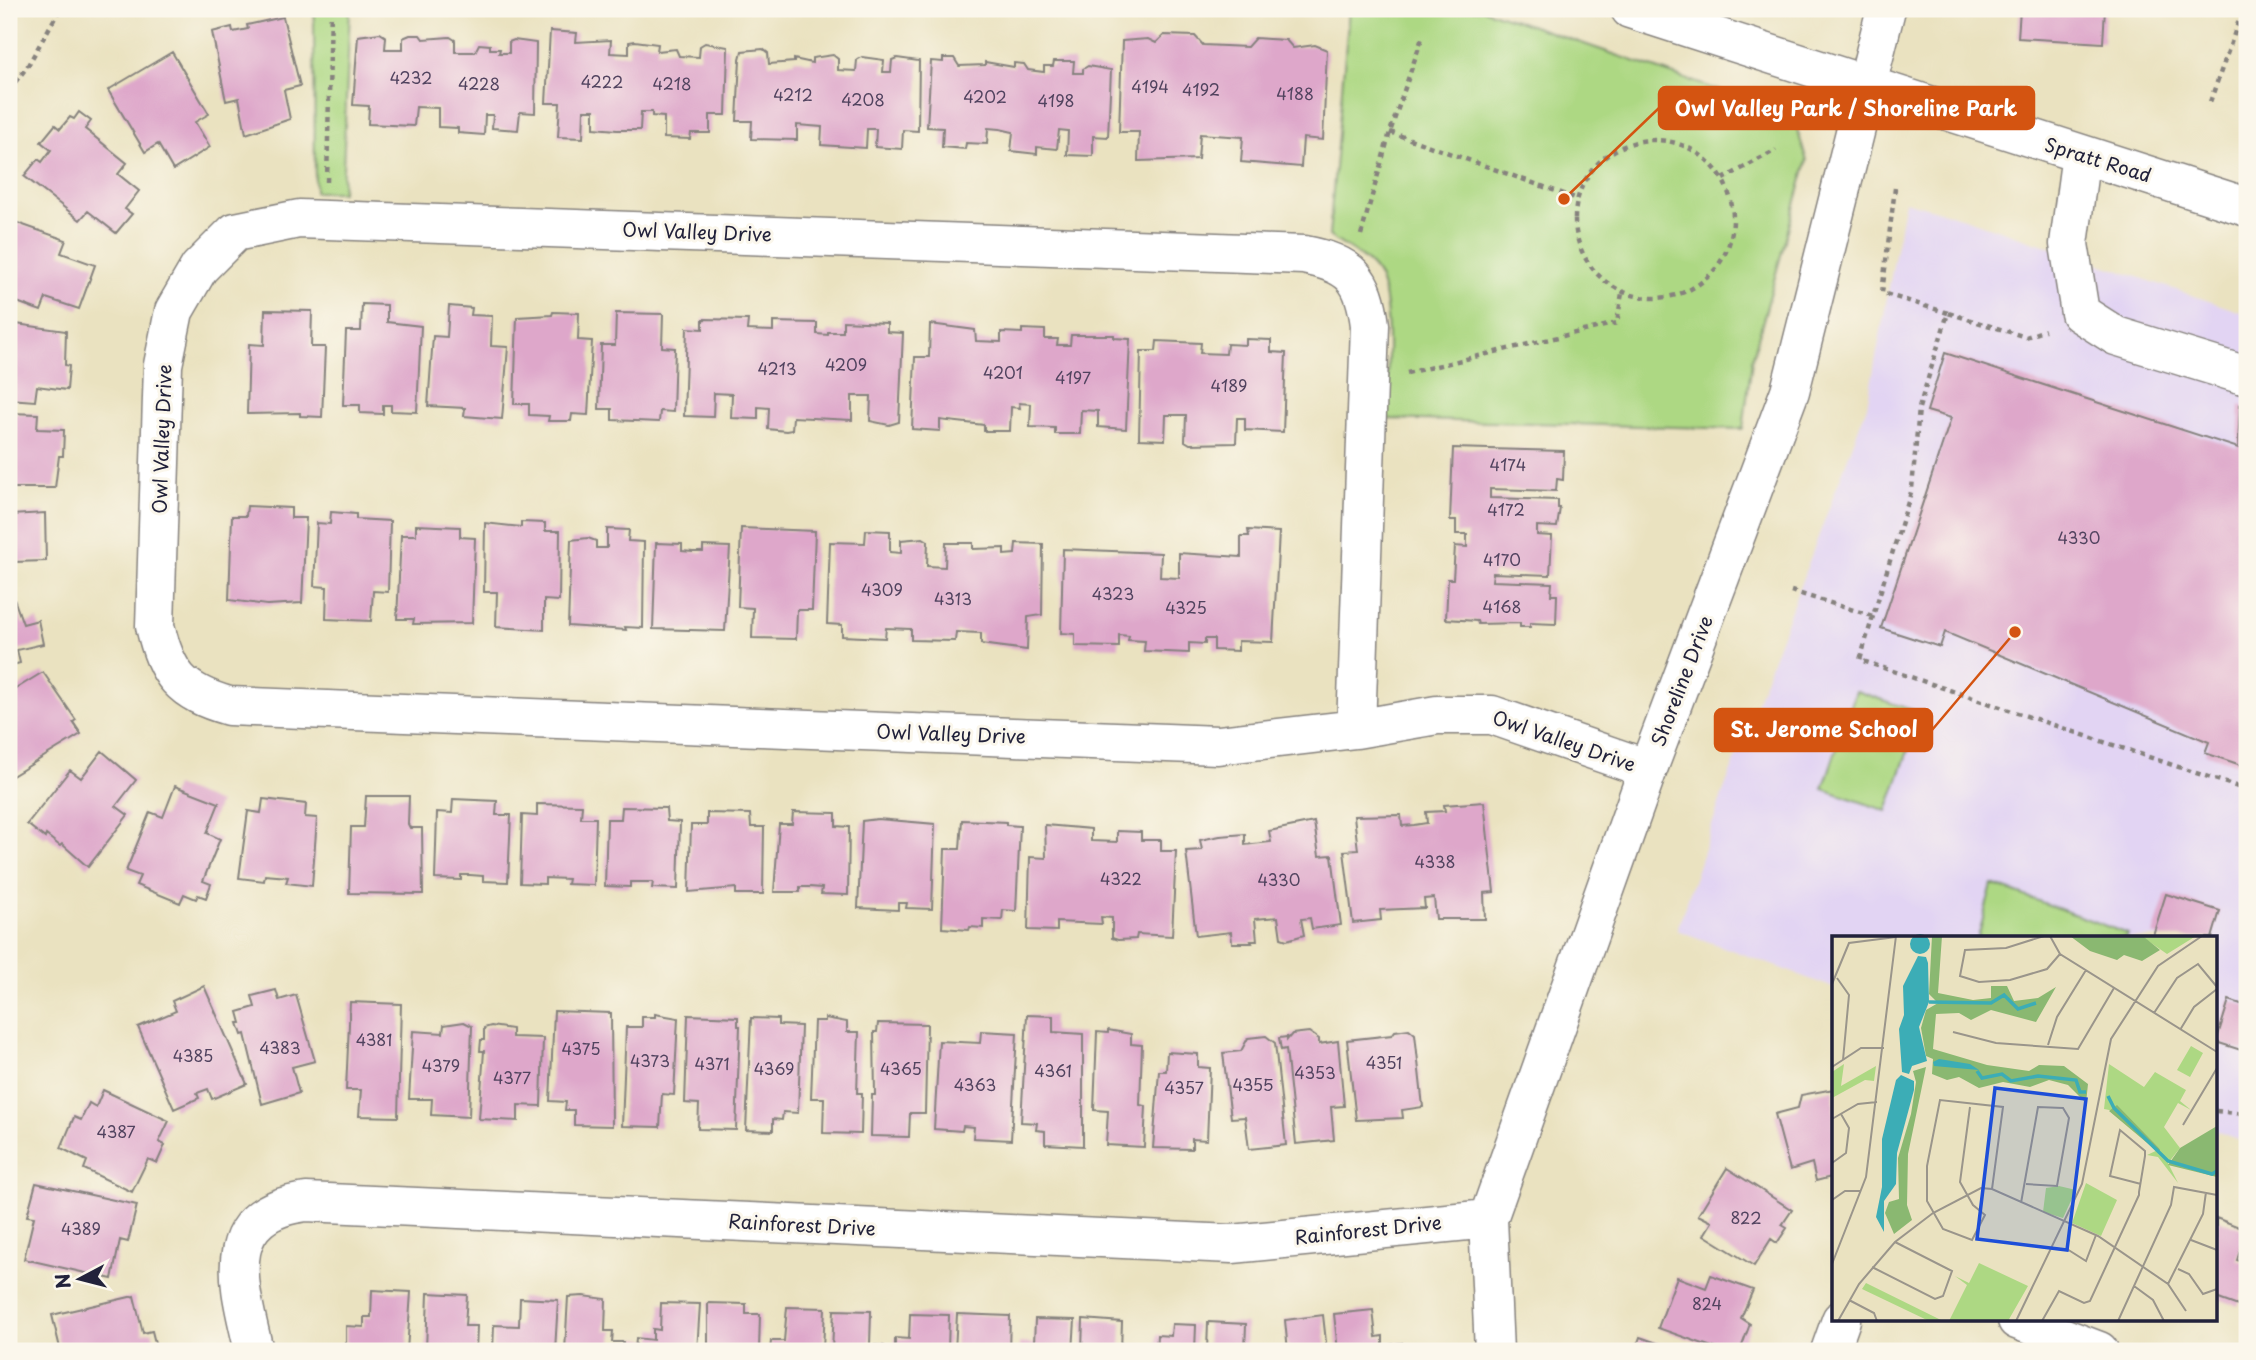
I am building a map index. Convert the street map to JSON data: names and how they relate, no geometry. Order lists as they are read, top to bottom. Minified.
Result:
{"streets":{"street":["Spratt Road","Owl Valley Drive","Shoreline Drive","Rainforest Drive"]},"crossings":[["Spratt Road","Shoreline Drive"],["Owl Valley Drive","Shoreline Drive"],["Shoreline Drive","Rainforest Drive"]],"places":["Owl Valley Park / Shoreline Park","St. Jerome School"],"house_numbers":["4232","4222","4228","4218","4194","4192","4188","4212","4202","4208","4198","4209","4213","4201","4197","4189","4174","4172","4330","4170","4309","4323","4313","4168","4325","4338","4322","4330","4381","4383","4375","4385","4373","4351","4371","4379","4369","4365","4361","4353","4377","4363","4355","4357","4387","822","4389","824"],"north":"left"}
